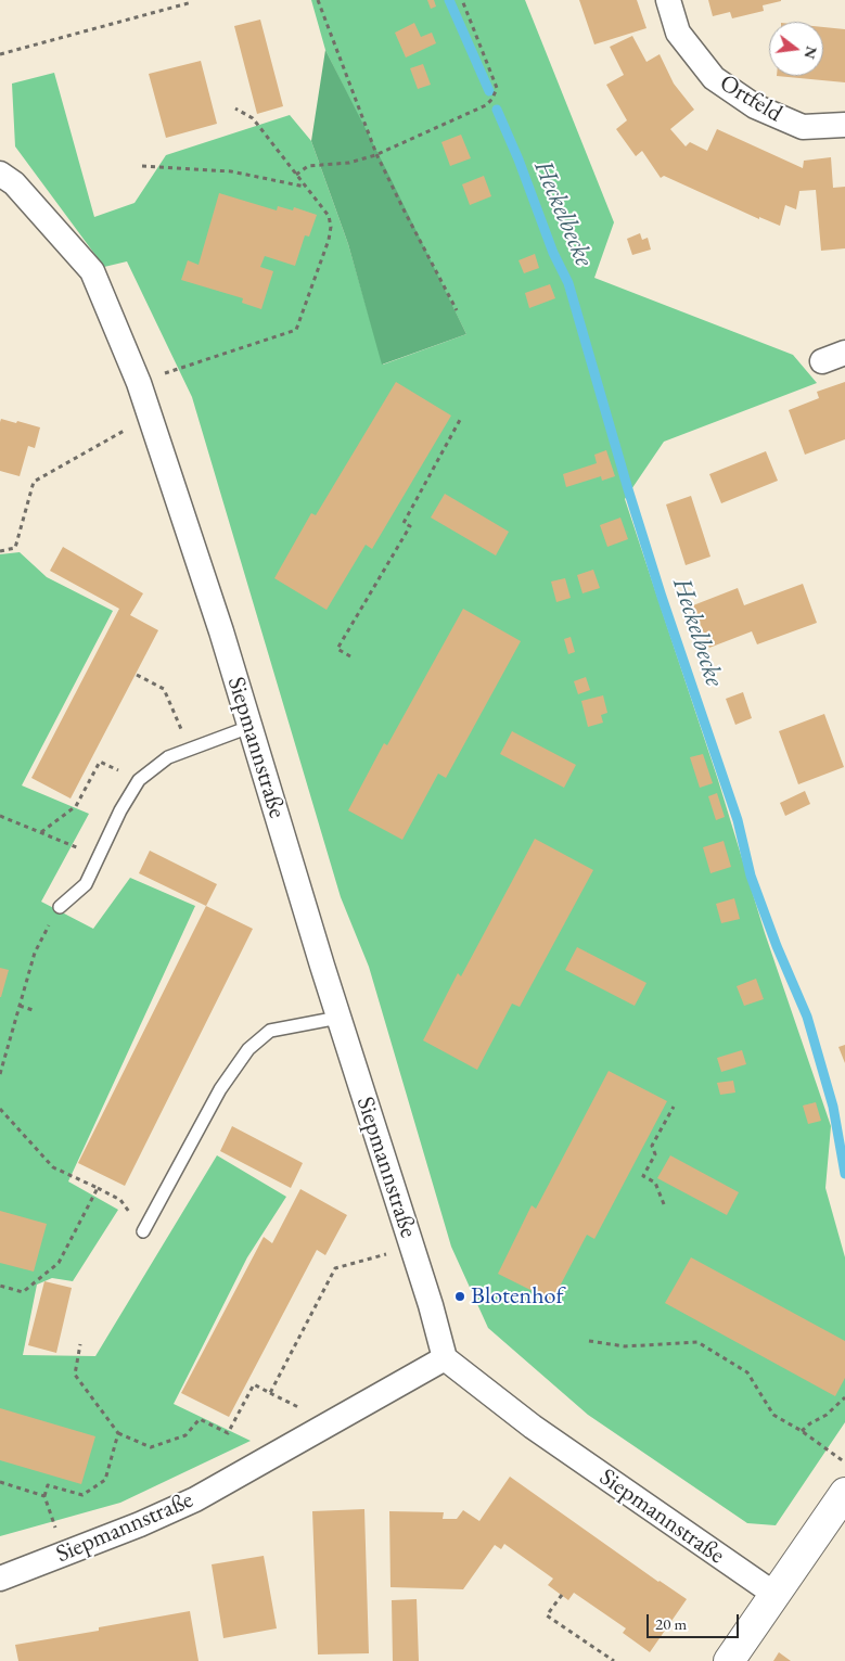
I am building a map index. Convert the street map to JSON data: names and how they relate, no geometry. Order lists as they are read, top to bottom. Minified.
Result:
{"streets":{"street":["Ortfeld","Siepmannstraße"]},"water":["Heckelbecke"],"places":["Blotenhof"],"scale_bar":"20 m","north":"right"}
